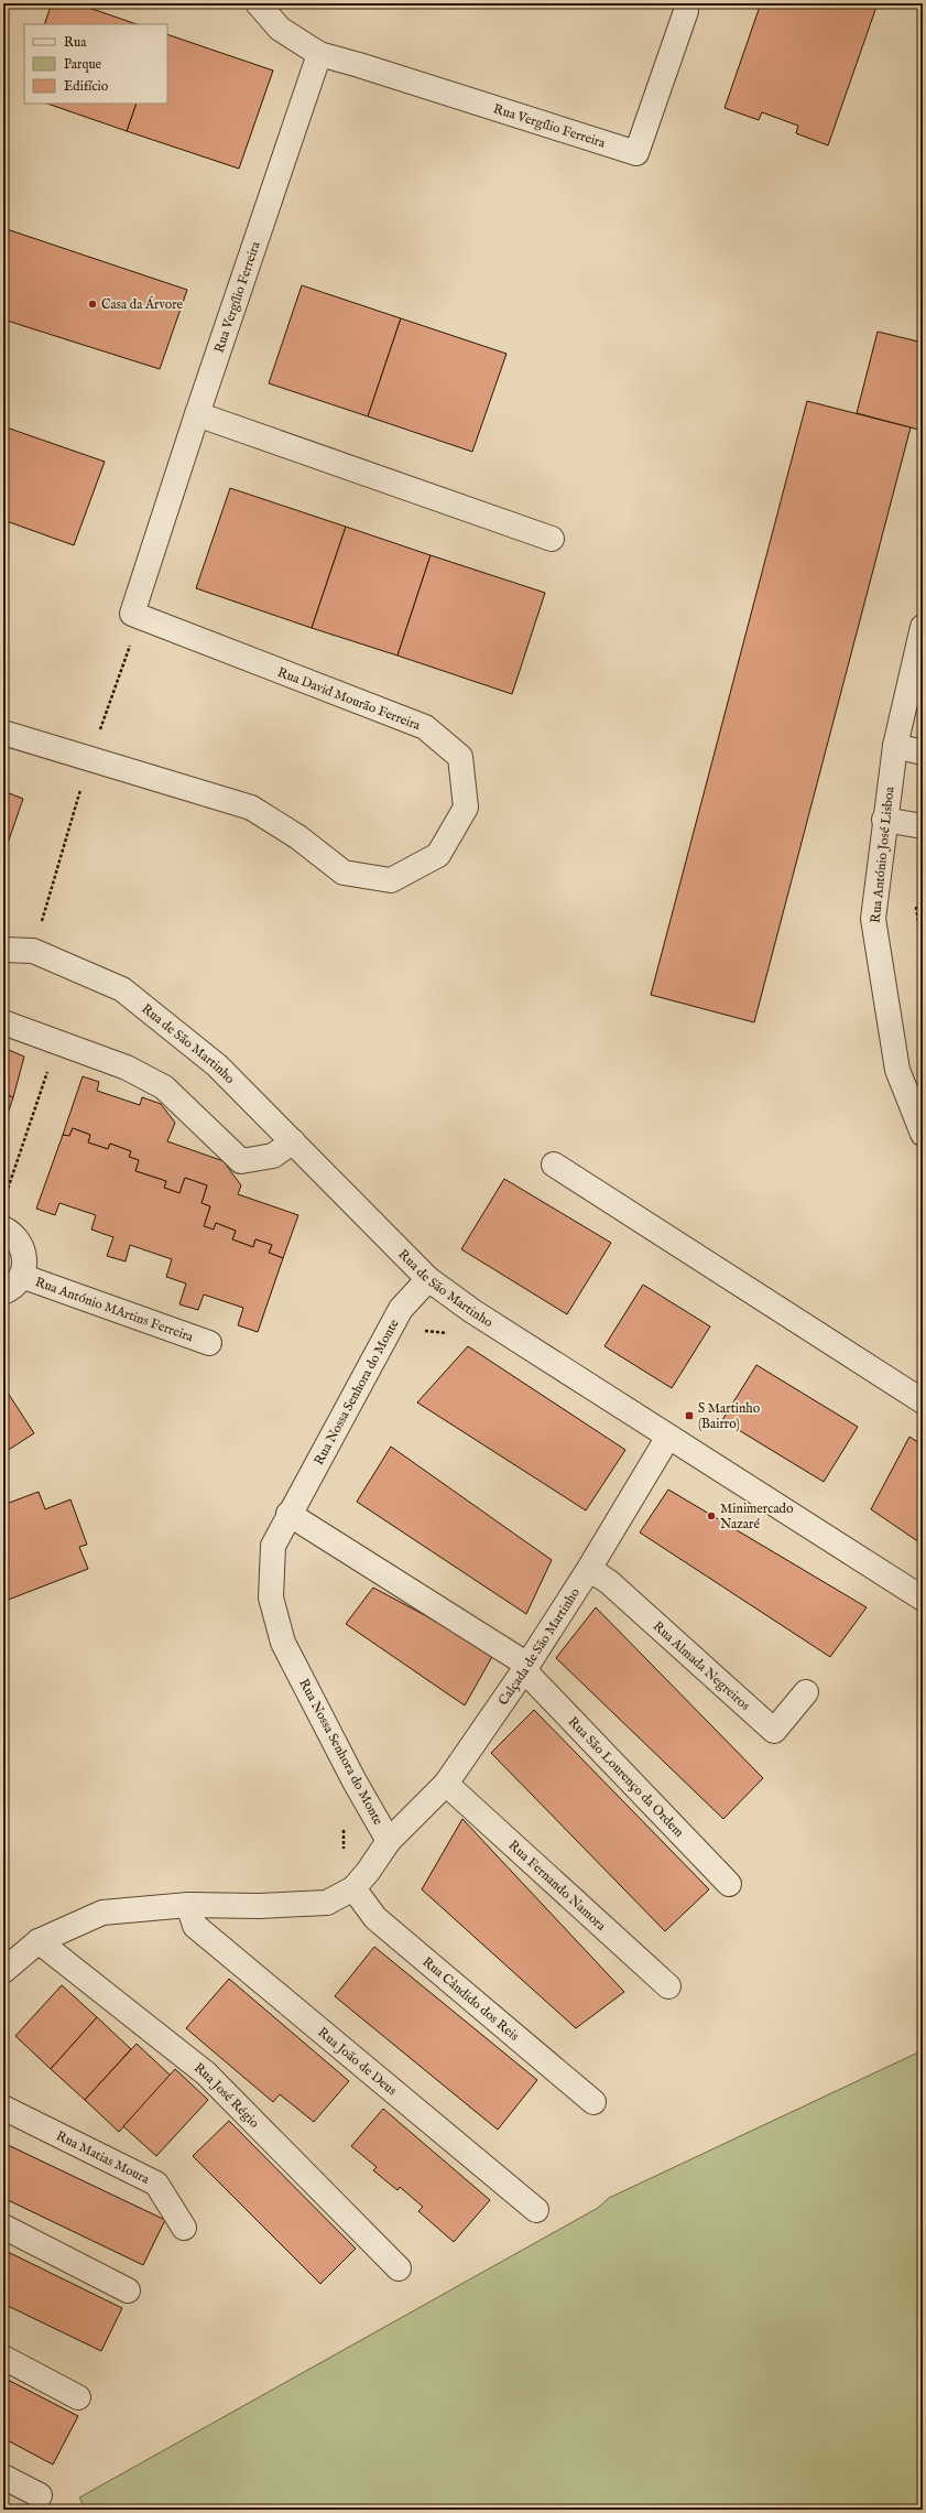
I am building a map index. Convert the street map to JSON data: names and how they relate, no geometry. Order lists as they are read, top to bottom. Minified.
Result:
{"streets":{"street":["Rua Vergílio Ferreira","Rua David Mourão Ferreira","Rua António José Lisboa","Rua de São Martinho","Rua António MArtins Ferreira","Rua Nossa Senhora do Monte","Calçada de São Martinho","Rua Almada Negreiros","Rua São Lourenço da Ordem","Rua Fernando Namora","Rua Cândido dos Reis","Rua João de Deus","Rua José Régio","Rua Matias Moura"]},"crossings":[["Rua de São Martinho","Rua Nossa Senhora do Monte"],["Rua de São Martinho","Calçada de São Martinho"],["Rua Nossa Senhora do Monte","Calçada de São Martinho"],["Rua Nossa Senhora do Monte","Rua São Lourenço da Ordem"],["Rua Nossa Senhora do Monte","Rua Cândido dos Reis"],["Rua Nossa Senhora do Monte","Rua João de Deus"],["Rua Nossa Senhora do Monte","Rua José Régio"],["Calçada de São Martinho","Rua Almada Negreiros"],["Calçada de São Martinho","Rua São Lourenço da Ordem"],["Calçada de São Martinho","Rua Fernando Namora"]],"places":{"other":["Casa da Árvore","Minimercado Nazaré"],"transit":["S Martinho (Bairro)"]},"legend":["Rua","Parque","Edifício"]}
